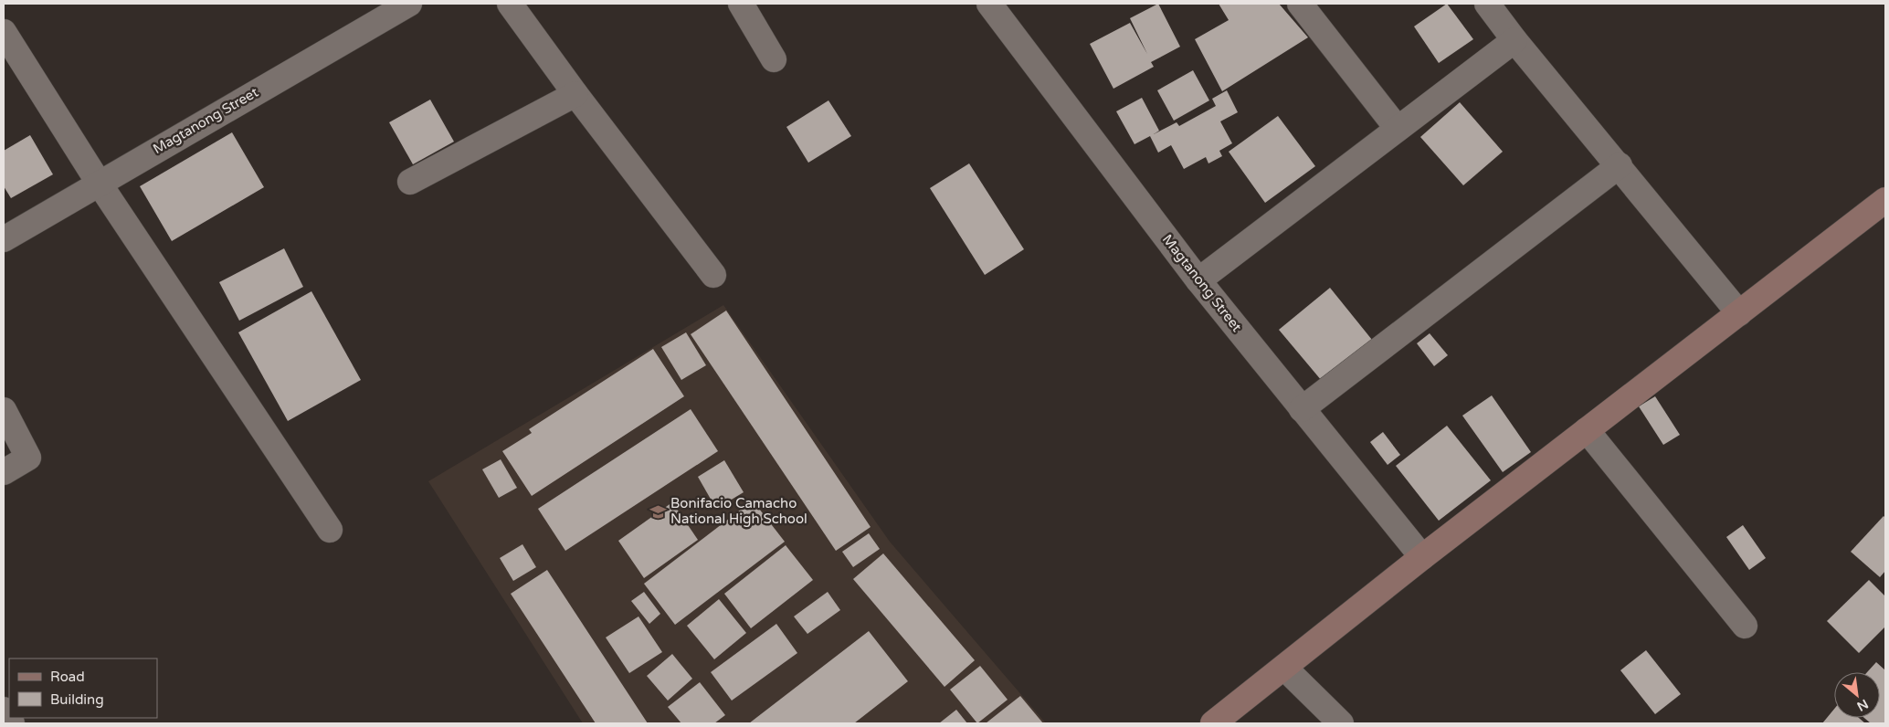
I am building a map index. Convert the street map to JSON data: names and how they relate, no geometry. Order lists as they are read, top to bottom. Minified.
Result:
{"streets":{"street":["Magtanong Street"]},"places":{"school or university":["Bonifacio Camacho National High School"]},"legend":["Road","Building"],"north":"bottom right"}
